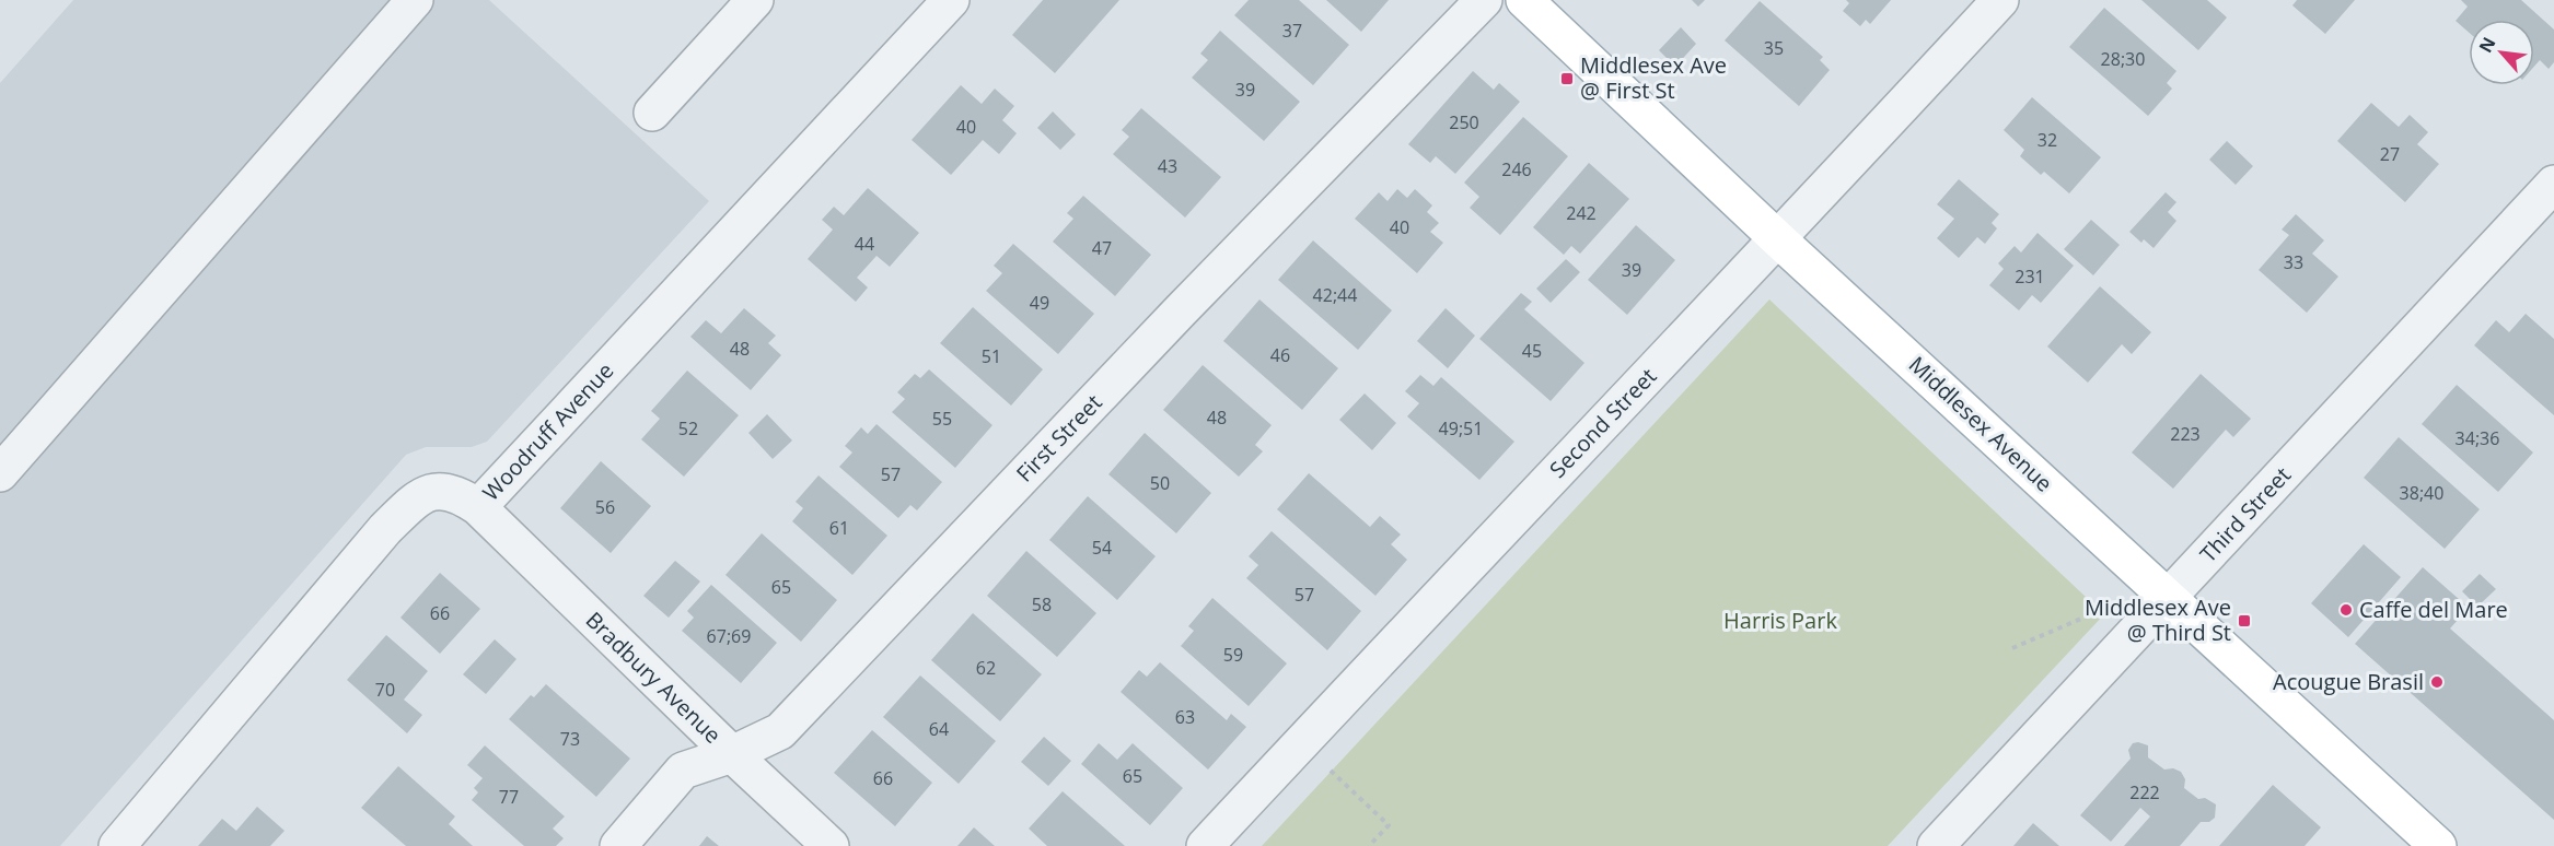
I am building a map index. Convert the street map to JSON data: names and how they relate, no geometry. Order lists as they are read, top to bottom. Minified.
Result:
{"streets":{"main road":["Middlesex Avenue"],"street":["Second Street","Woodruff Avenue","First Street","Third Street","Bradbury Avenue"]},"crossings":[["Second Street","Middlesex Avenue"],["Middlesex Avenue","Third Street"],["Woodruff Avenue","Bradbury Avenue"],["First Street","Bradbury Avenue"]],"parks":["Harris Park"],"places":{"transit":["Middlesex Ave @ First St","Middlesex Ave @ Third St"],"other":["Caffe del Mare","Acougue Brasil"]},"house_numbers":["37","35","28;30","39","250","40","32","27","43","246","242","40","44","47","33","39","231","42;44","49","48","45","46","51","48","55","52","49;51","223","34;36","57","50","38;40","56","61","54","65","57","58","66","67;69","59","62","70","63","64","73","65","66","222","77"],"north":"top left"}
